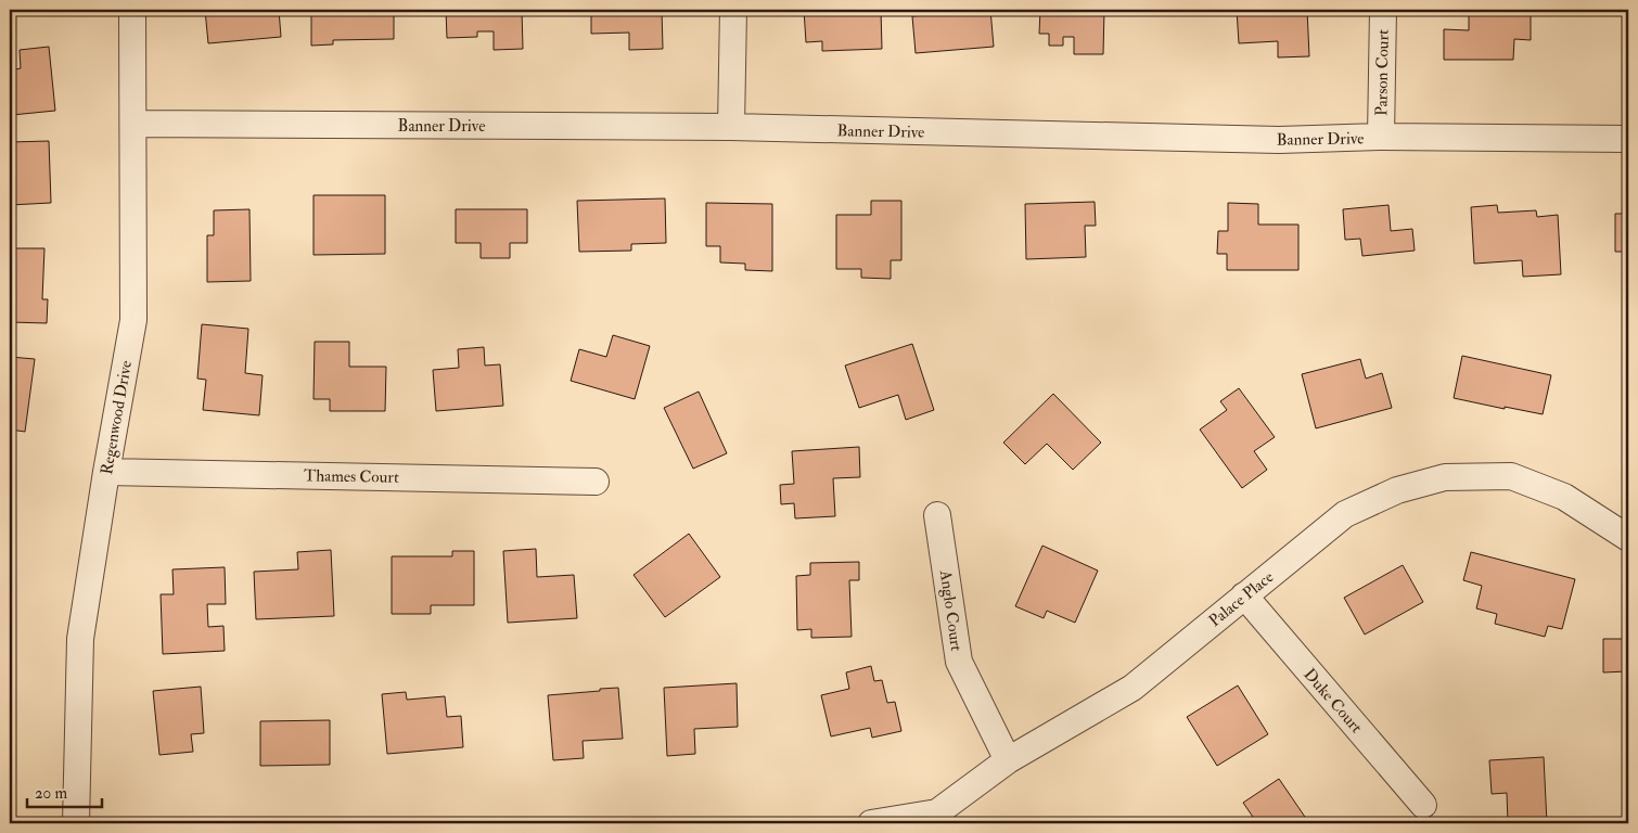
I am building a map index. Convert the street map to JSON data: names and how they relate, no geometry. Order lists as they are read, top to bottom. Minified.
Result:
{"streets":{"street":["Parson Court","Banner Drive","Regenwood Drive","Thames Court","Palace Place","Anglo Court","Duke Court"]},"crossings":[["Parson Court","Banner Drive"],["Banner Drive","Regenwood Drive"],["Regenwood Drive","Thames Court"],["Palace Place","Anglo Court"],["Palace Place","Duke Court"]],"scale_bar":"20 m"}
